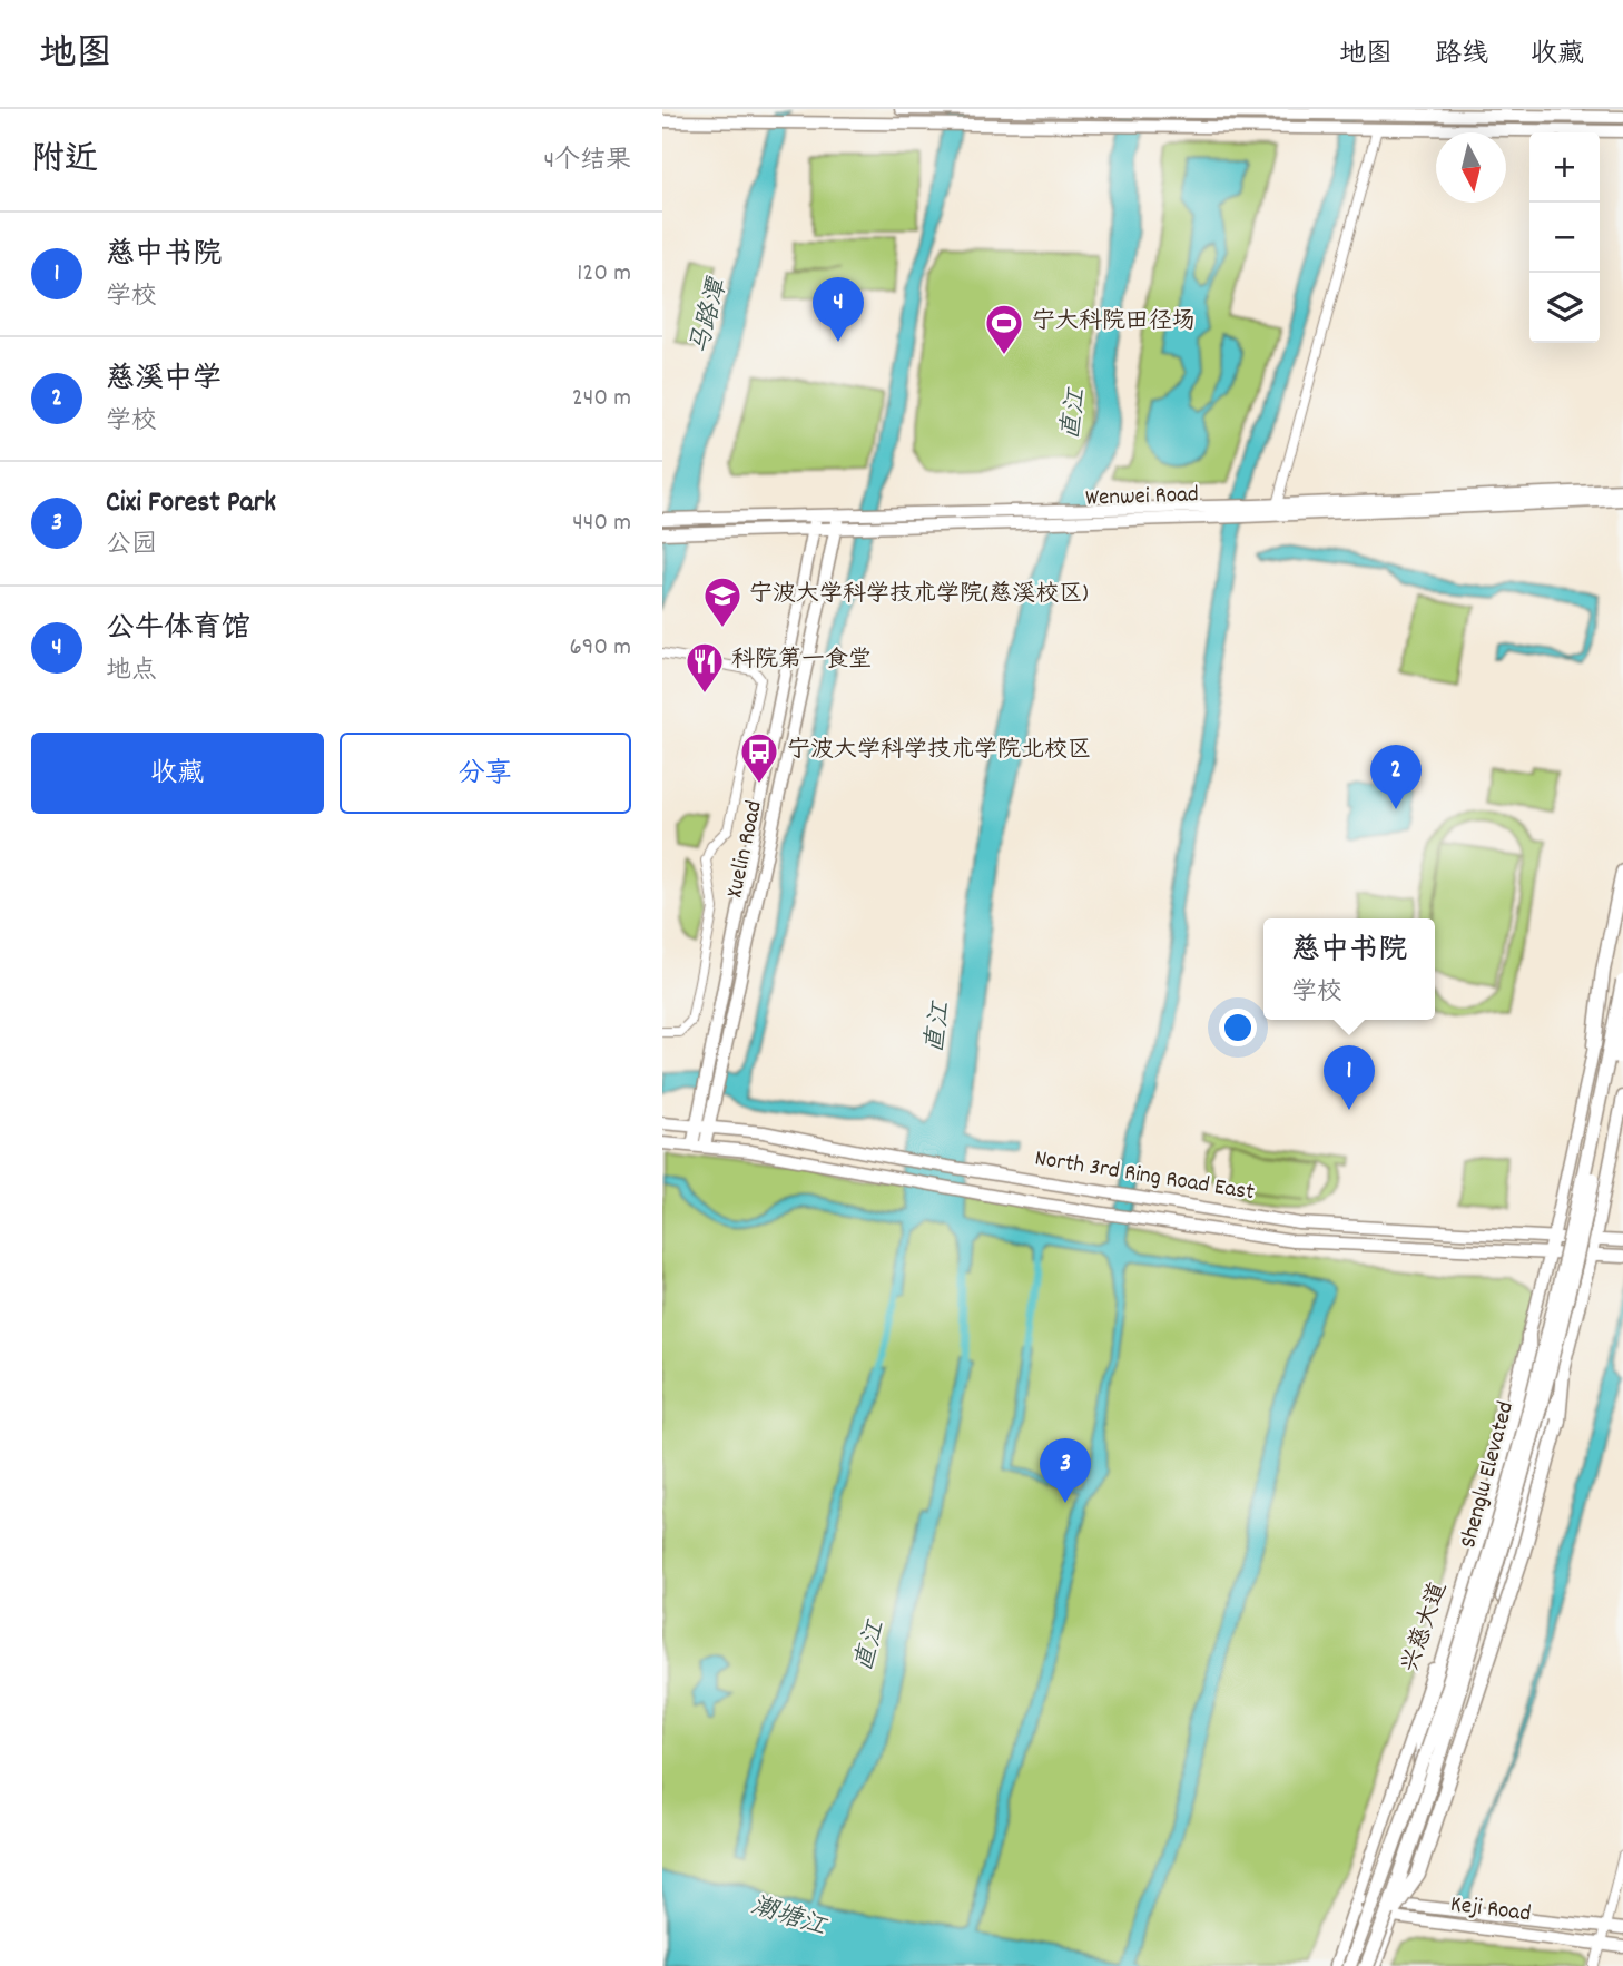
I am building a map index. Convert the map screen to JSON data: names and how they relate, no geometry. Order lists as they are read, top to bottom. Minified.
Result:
{"streets":{"highway":["Shenglu Elevated"],"main road":["Wenwei Road","Xuelin Road","North 3rd Ring Road East","兴慈大道","Keji Road"]},"crossings":[["Wenwei Road","Xuelin Road"],["Xuelin Road","North 3rd Ring Road East"],["North 3rd Ring Road East","兴慈大道"],["兴慈大道","Keji Road"]],"water":["马路潭","直江","潮塘江"],"places":{"sports":["宁大科院田径场"],"school or university":["宁波大学科学技术学院(慈溪校区)"],"restaurant":["科院第一食堂"],"bus stop":["宁波大学科学技术学院北校区"]},"north":"bottom","page":{"header":"地图","nav":["地图","路线","收藏"],"heading":["附近","4个结果"],"map_buttons":["+","−"],"list":[{"mark":"1","name":"慈中书院","note":"学校","value":"120 m"},{"mark":"2","name":"慈溪中学","note":"学校","value":"240 m"},{"mark":"3","name":"Cixi Forest Park","note":"公园","value":"440 m"},{"mark":"4","name":"公牛体育馆","note":"地点","value":"690 m"}],"pins":["4","2","1","3"],"buttons":["收藏","分享"],"popup":["慈中书院","学校"]}}
